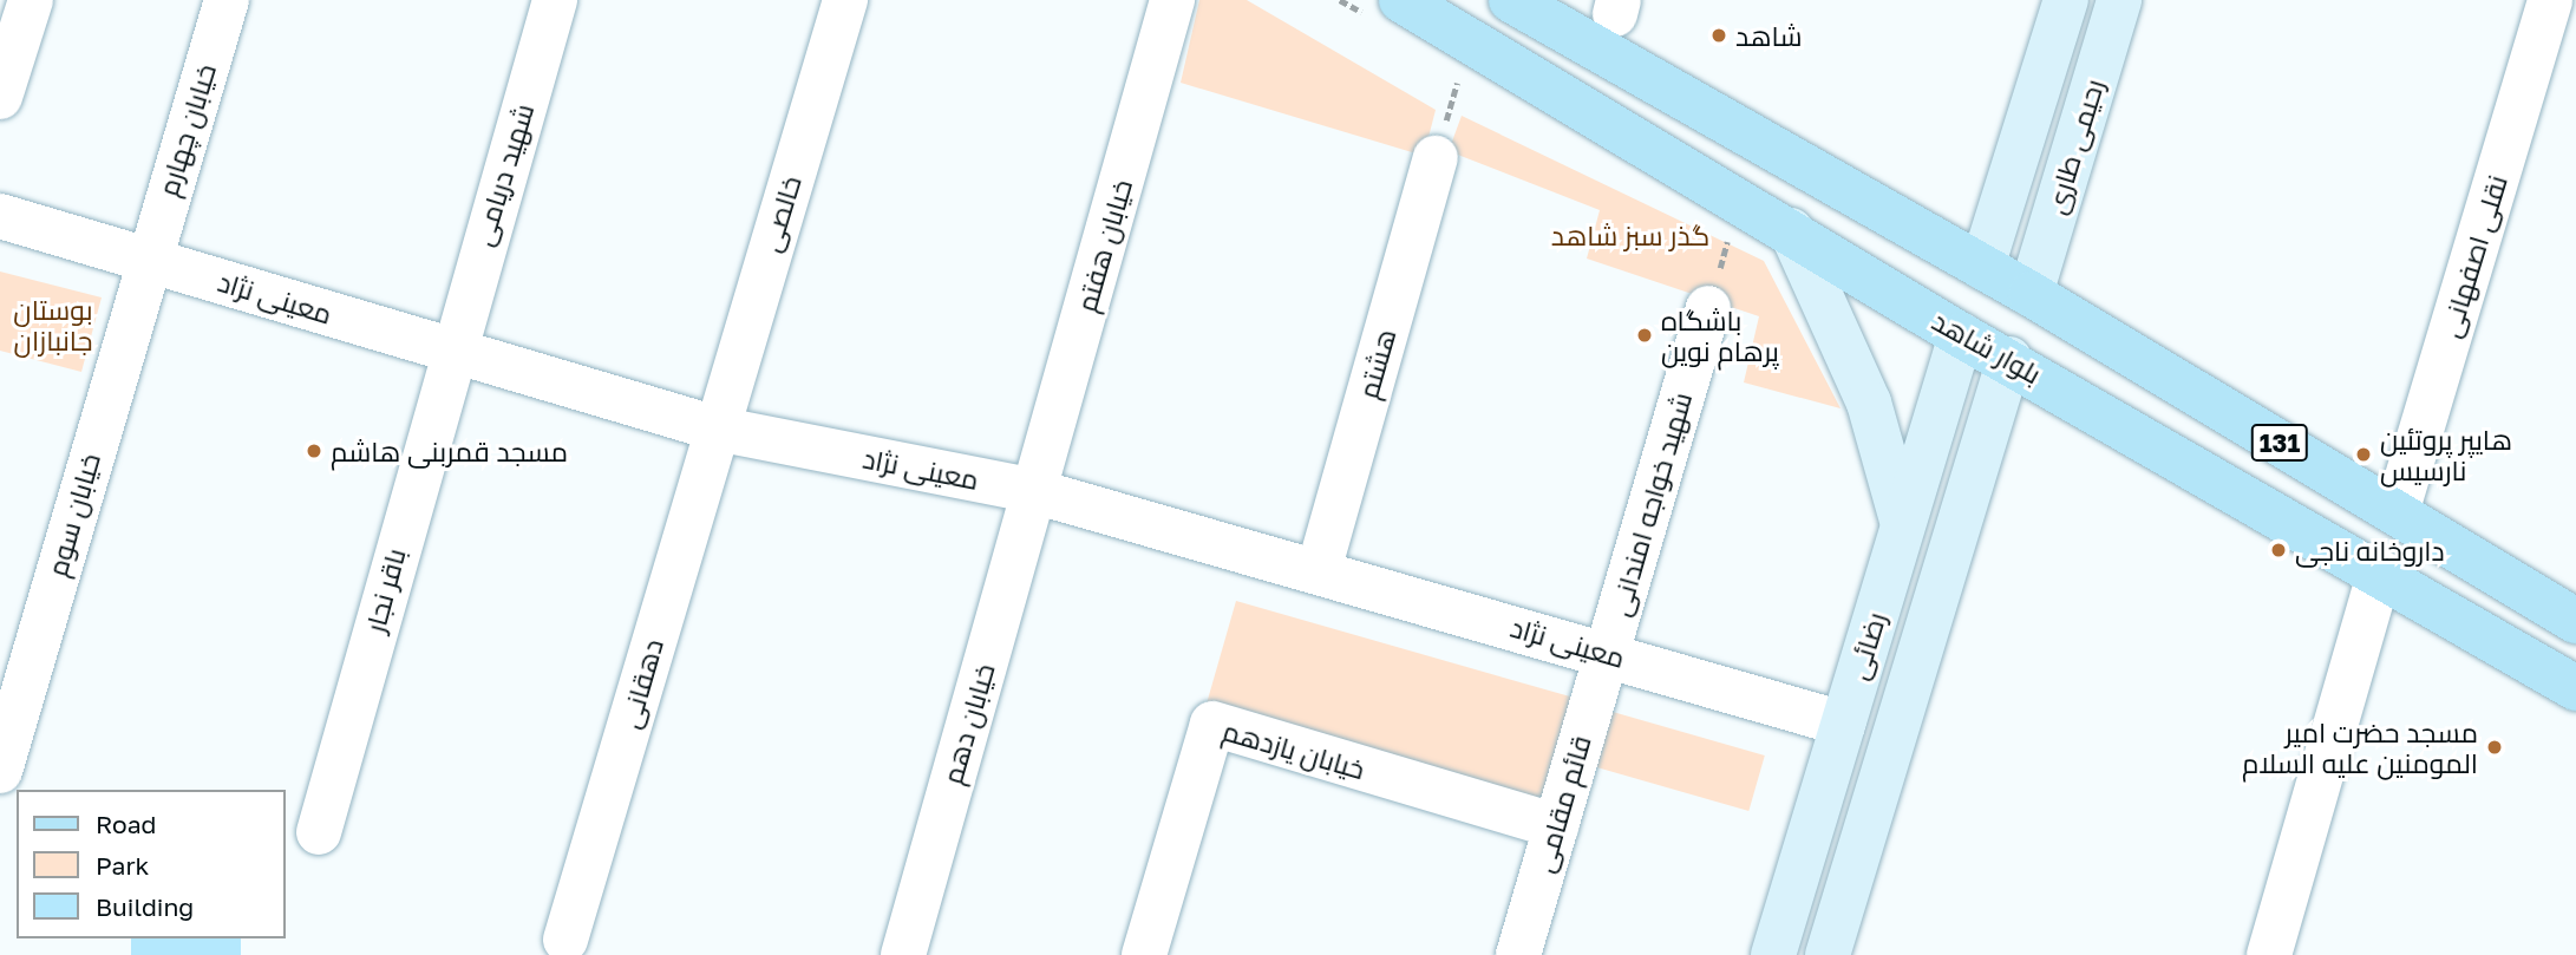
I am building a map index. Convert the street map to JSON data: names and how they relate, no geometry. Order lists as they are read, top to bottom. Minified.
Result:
{"streets":{"main road":["رحیمی طاری","بلوار شاهد","131","رضائی"],"street":["خیابان چهارم","شهید دریامی","خالصی","خیابان هفتم","نقلی اصفهانی","معینی نژاد","هشتم","شهید خواجه امندانی","خیابان سوم","باقر نجار","دهقانی","خیابان دهم","خیابان یازدهم","قائم مقامی"]},"crossings":[["خیابان چهارم","معینی نژاد"],["خیابان چهارم","خیابان سوم"],["رحیمی طاری","131"],["شهید دریامی","معینی نژاد"],["شهید دریامی","باقر نجار"],["خالصی","معینی نژاد"],["خالصی","دهقانی"],["خیابان هفتم","معینی نژاد"],["خیابان هفتم","خیابان دهم"],["نقلی اصفهانی","131"],["معینی نژاد","هشتم"],["معینی نژاد","شهید خواجه امندانی"],["معینی نژاد","خیابان سوم"],["معینی نژاد","باقر نجار"],["معینی نژاد","رضائی"],["معینی نژاد","دهقانی"],["معینی نژاد","خیابان دهم"],["معینی نژاد","قائم مقامی"],["بلوار شاهد","رضائی"],["شهید خواجه امندانی","قائم مقامی"],["خیابان یازدهم","قائم مقامی"]],"parks":["گذر سبز شاهد","بوستان جانبازان"],"places":["شاهد","باشگاه پرهام نوین","مسجد قمربنی هاشم","هایپر پروتئین نارسیس","داروخانه ناجی","مسجد حضرت امیر المومنین علیه السلام"],"legend":["Road","Park","Building"]}
